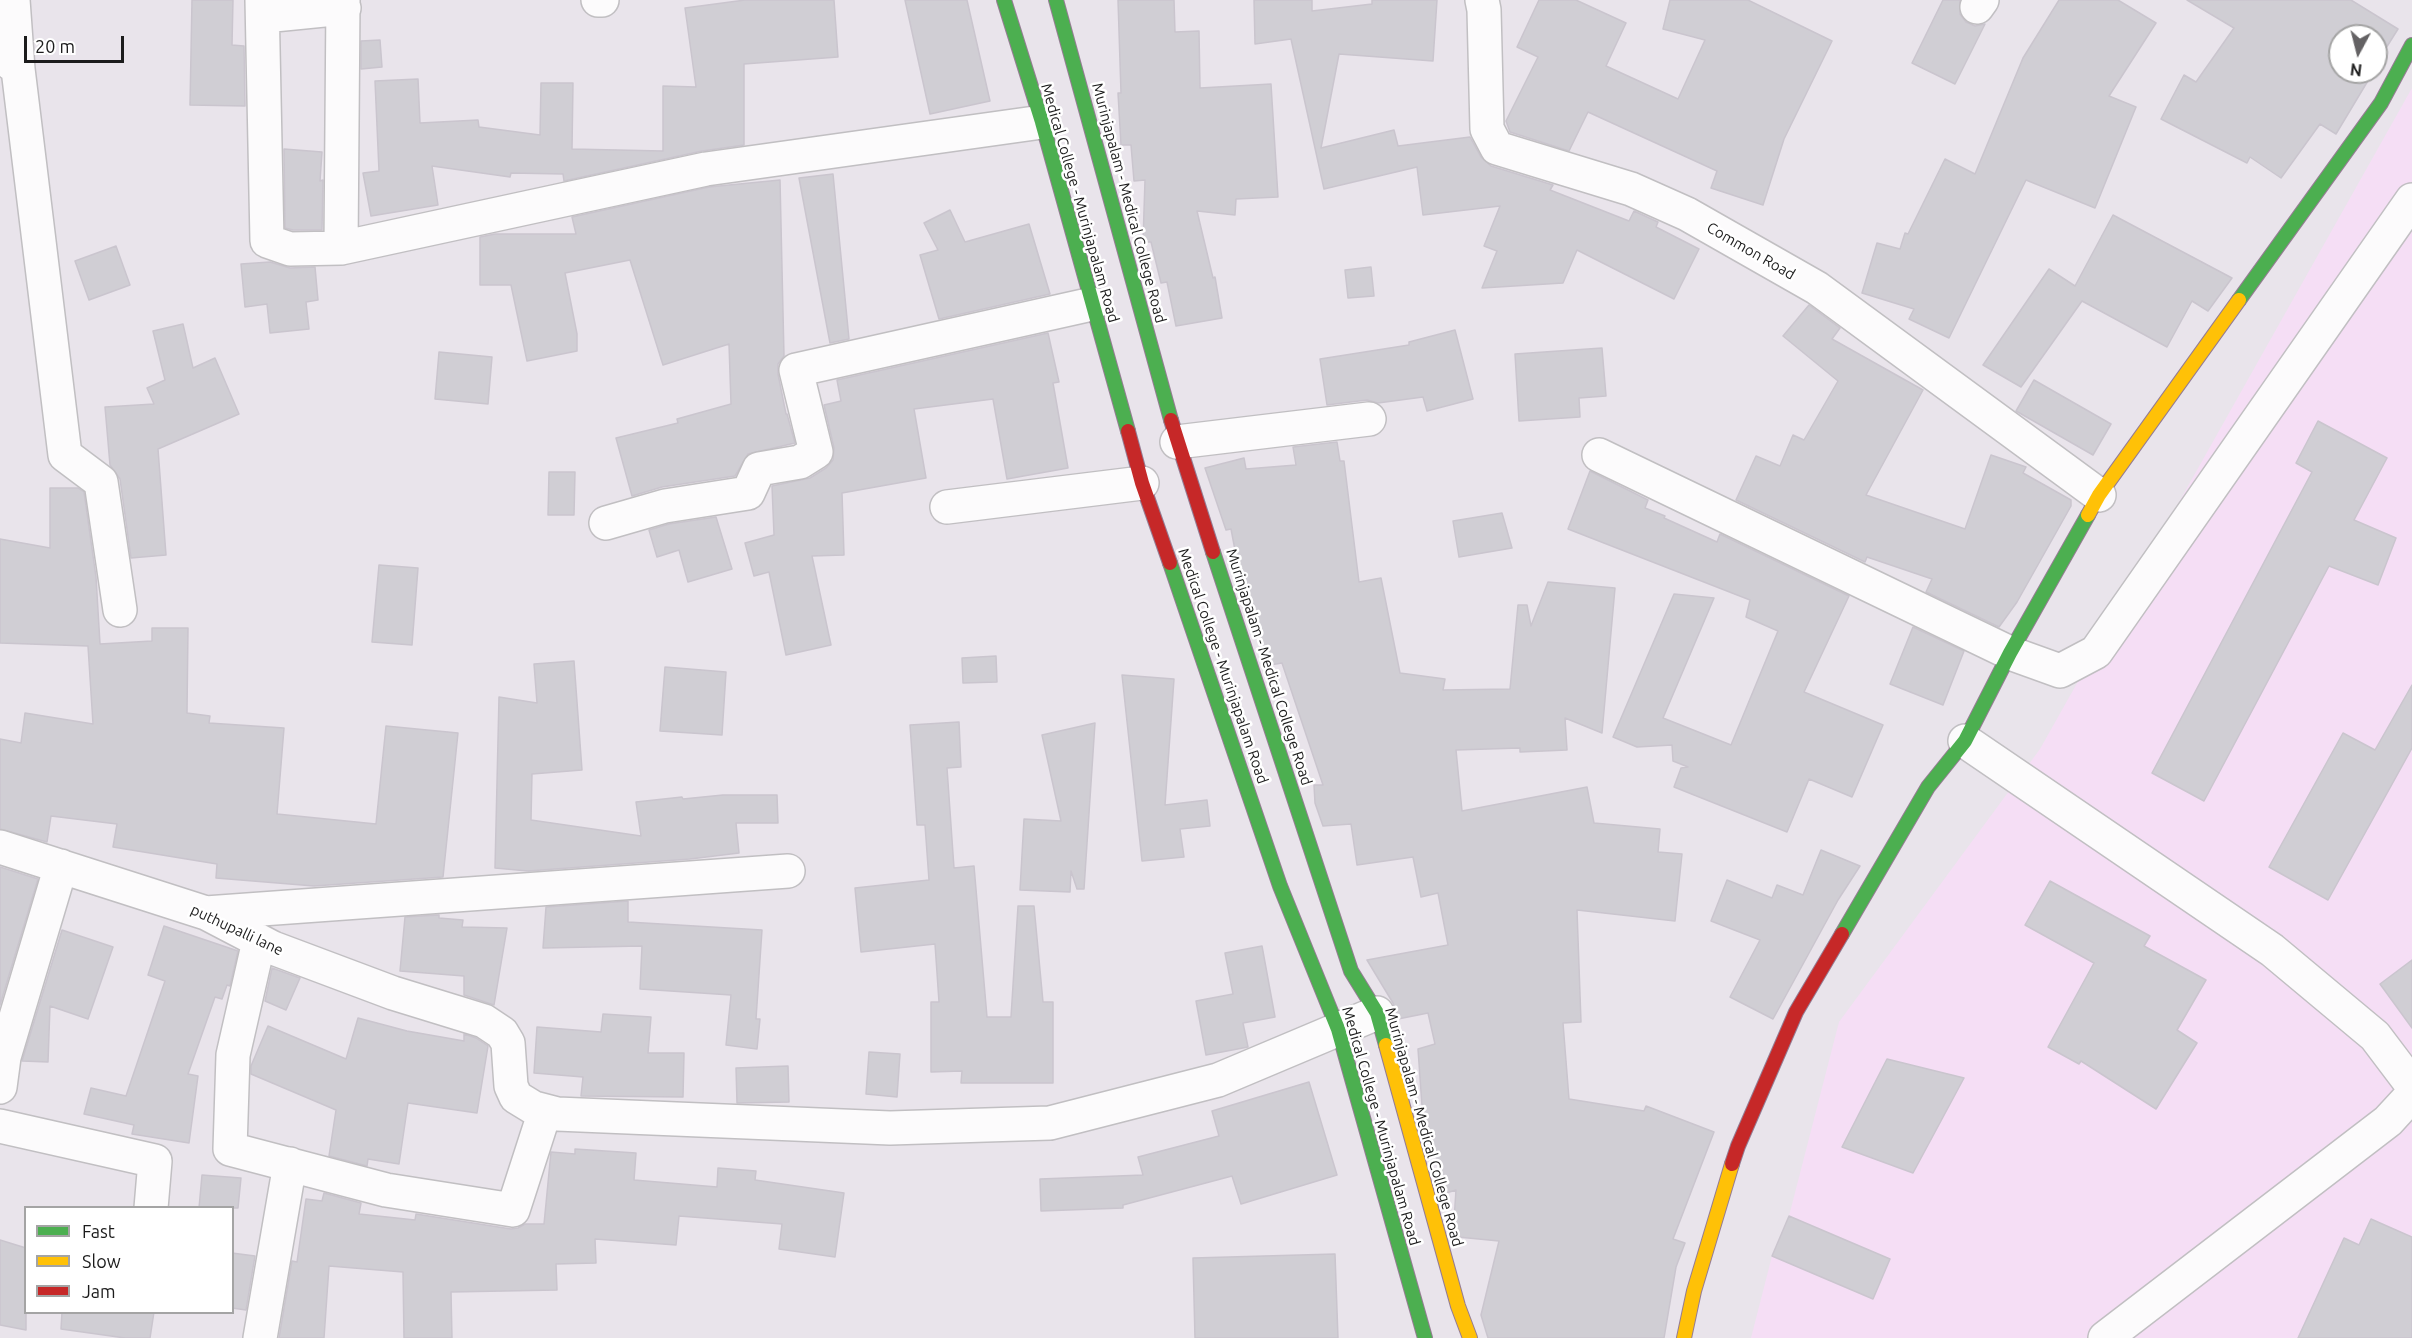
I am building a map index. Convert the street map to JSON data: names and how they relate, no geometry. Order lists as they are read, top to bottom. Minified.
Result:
{"streets":{"main road":["Medical College - Murinjapalam Road","Murinjapalam - Medical College Road"],"street":["Common Road","puthupalli lane"]},"legend":["Fast","Slow","Jam"],"scale_bar":"20 m","north":"bottom"}
